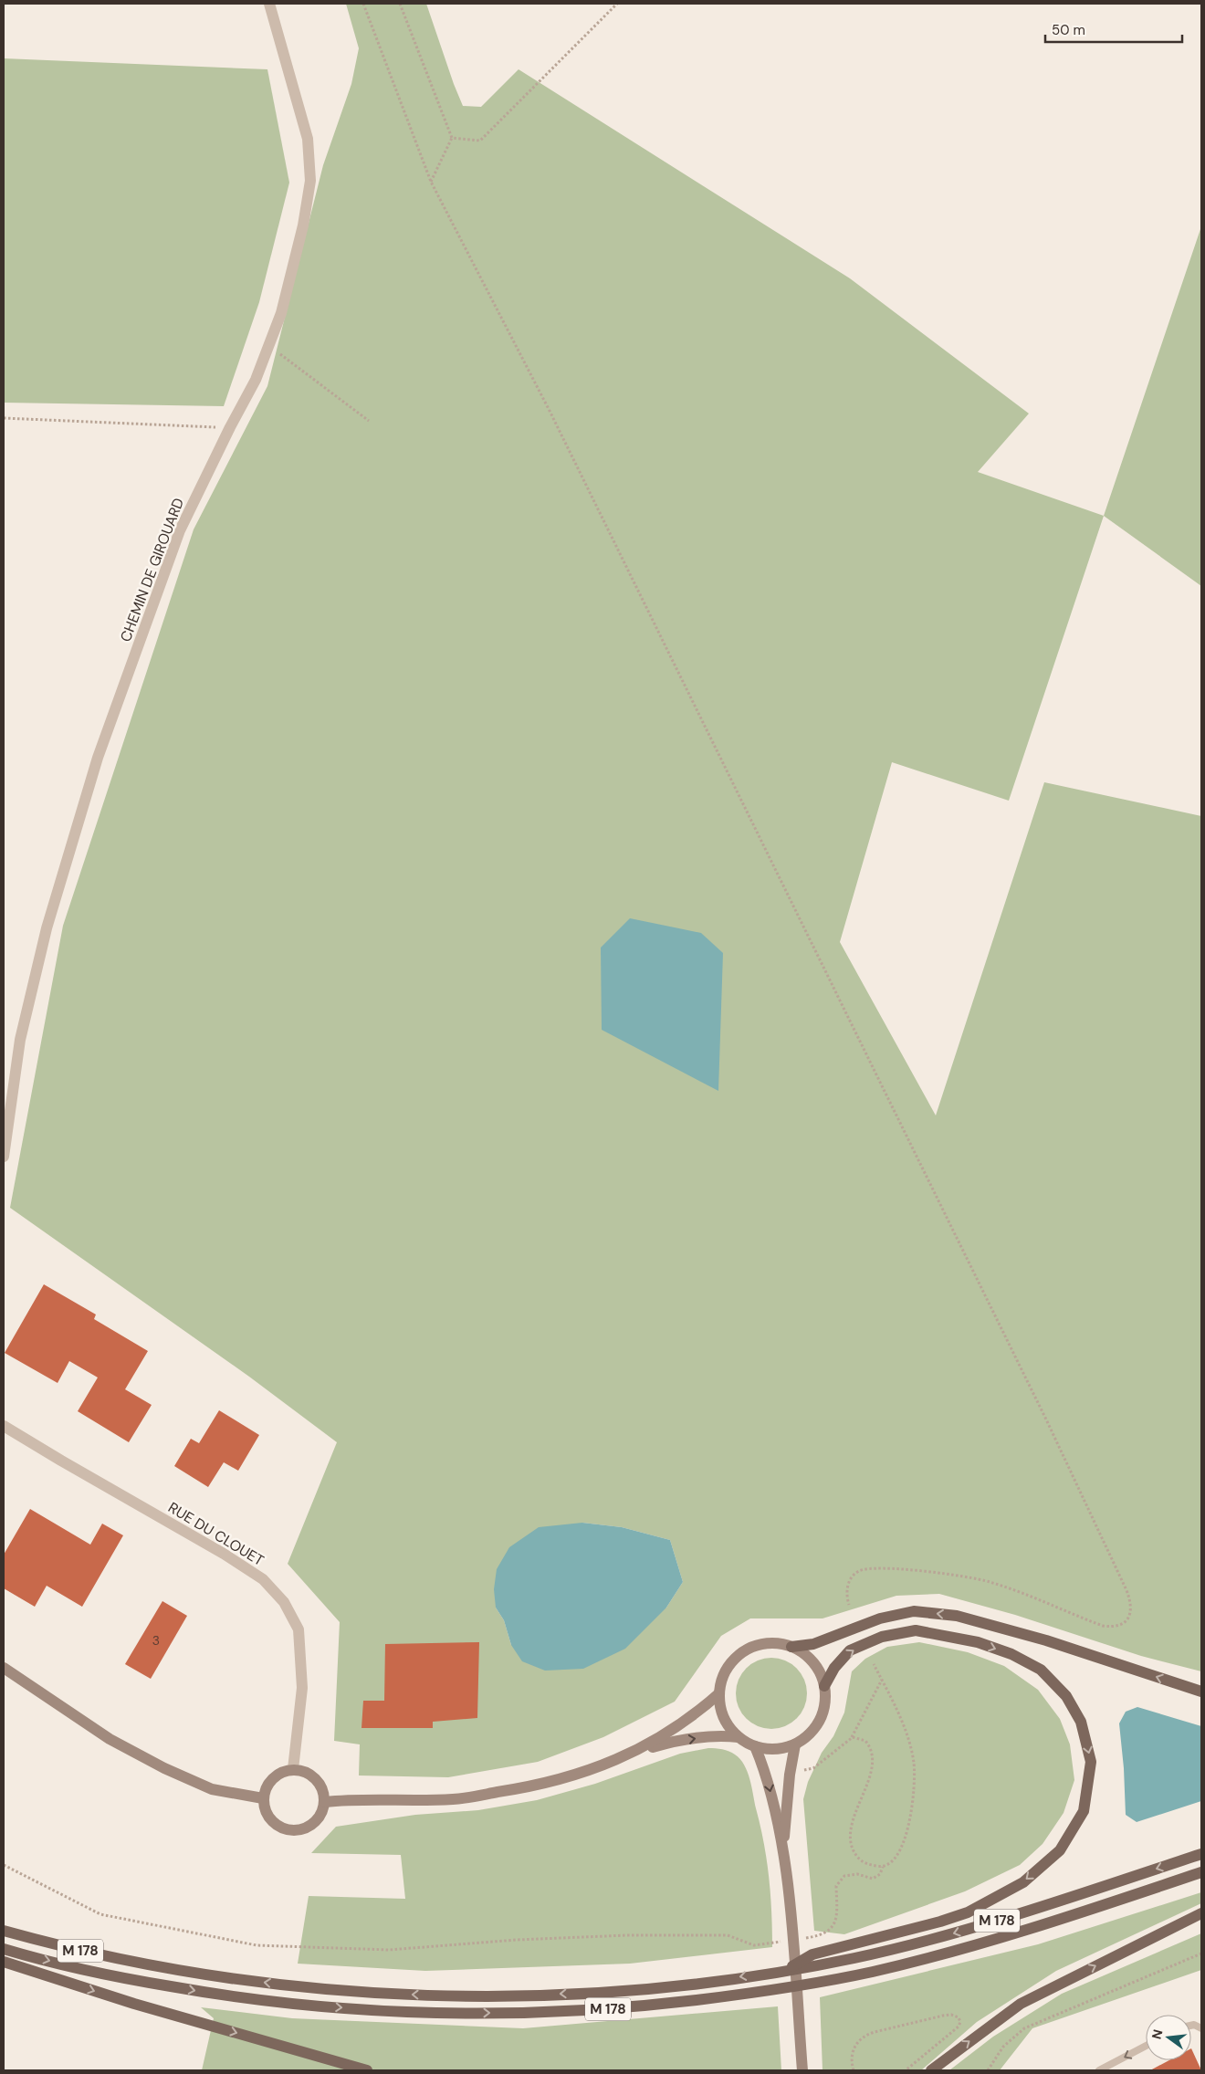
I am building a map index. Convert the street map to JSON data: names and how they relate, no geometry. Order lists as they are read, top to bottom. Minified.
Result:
{"streets":{"main road":["M 178"],"street":["CHEMIN DE GIROUARD","RUE DU CLOUET"]},"house_numbers":["3"],"scale_bar":"50 m","north":"left"}
